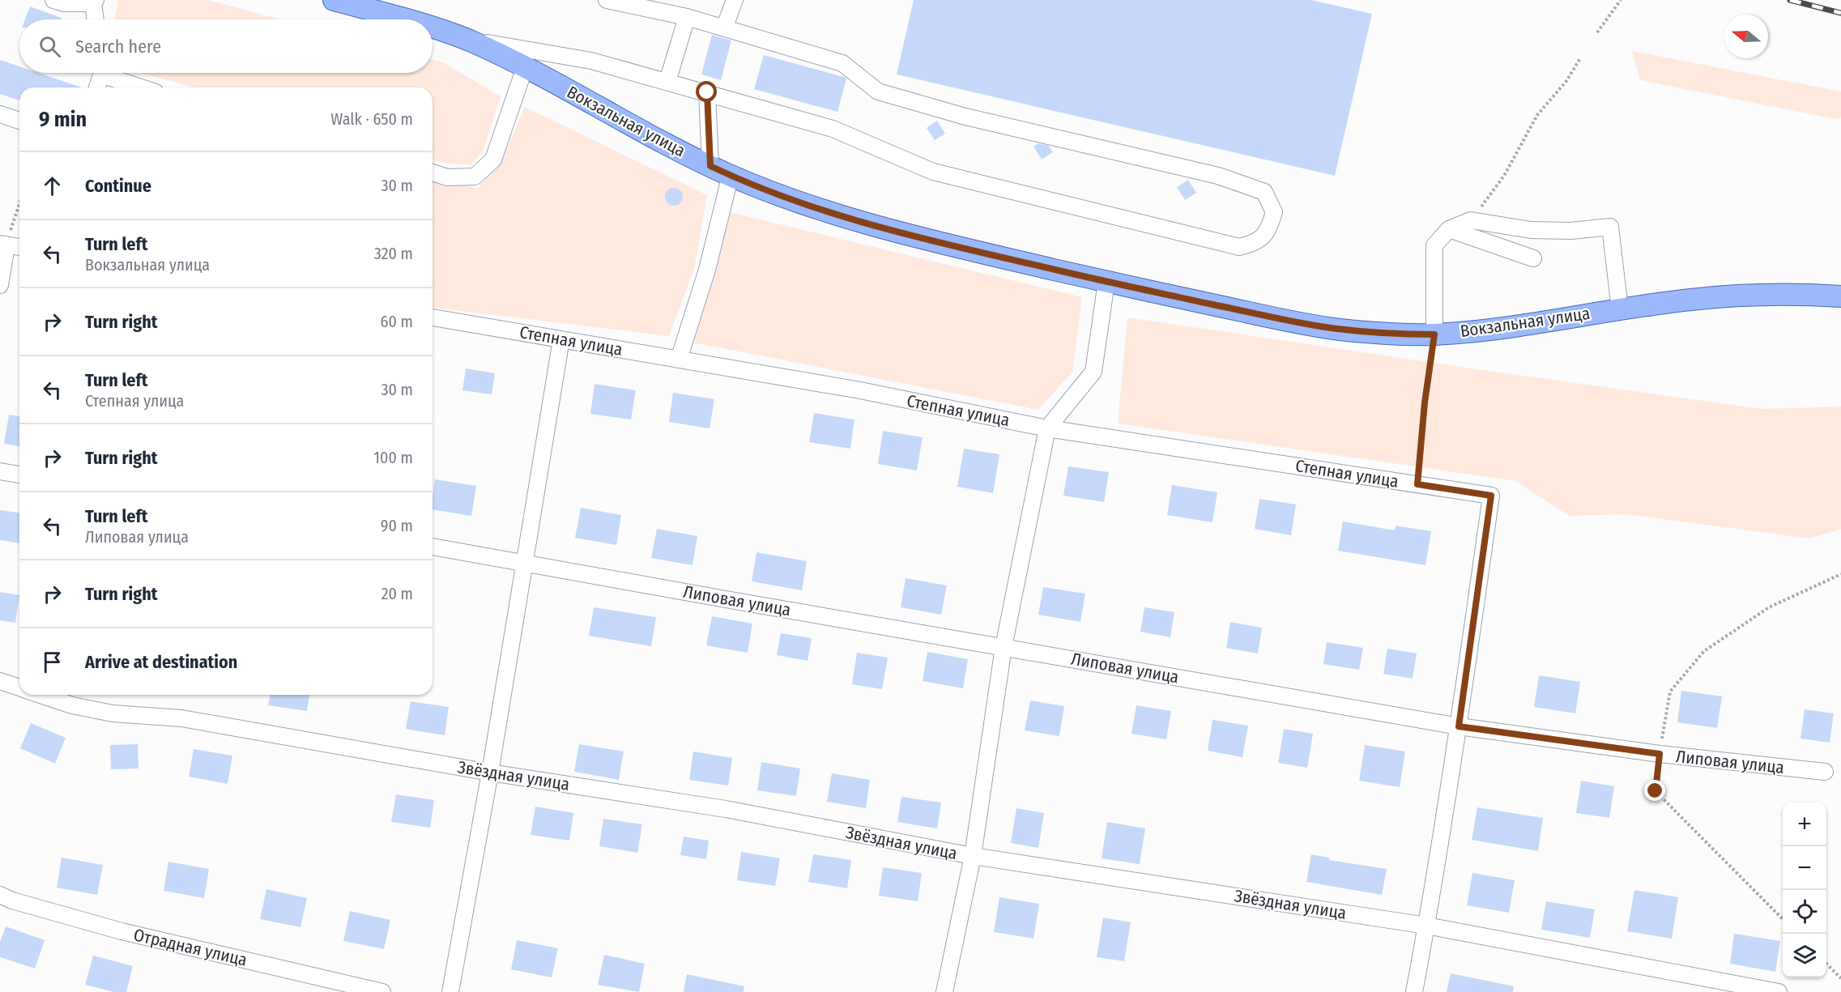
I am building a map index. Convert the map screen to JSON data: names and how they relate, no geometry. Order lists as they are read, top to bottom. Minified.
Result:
{"streets":{"main road":["Вокзальная улица"],"street":["Степная улица","Липовая улица","Звёздная улица","Отрадная улица"]},"crossings":[["Степная улица","Липовая улица"]],"north":"left","page":{"search":"Search here","heading":["9 min","Walk · 650 m"],"list":[["Continue","30 m"],["Turn left","Вокзальная улица","320 m"],["Turn right","60 m"],["Turn left","Степная улица","30 m"],["Turn right","100 m"],["Turn left","Липовая улица","90 m"],["Turn right","20 m"],"Arrive at destination"],"map_buttons":["+","−"]}}
